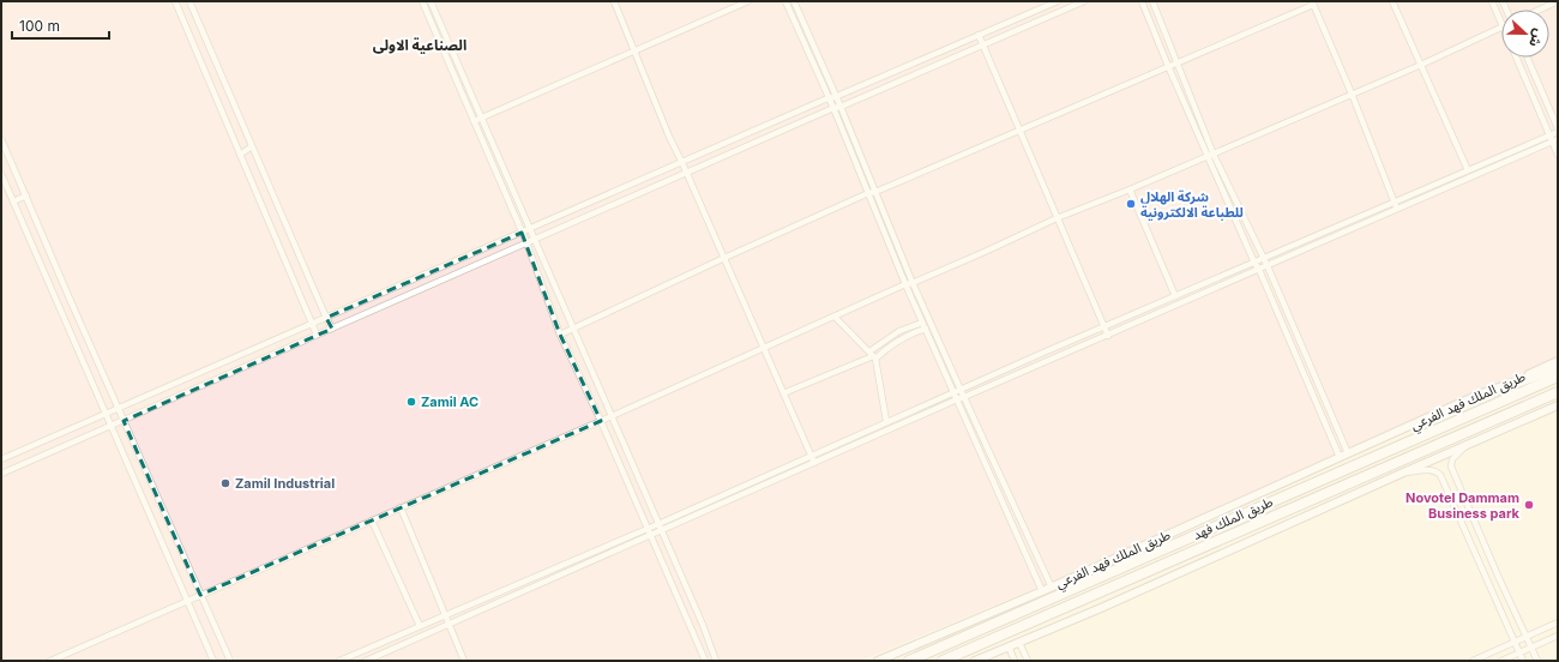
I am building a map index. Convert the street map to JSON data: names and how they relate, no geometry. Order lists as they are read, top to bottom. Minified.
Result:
{"streets":{"highway":["طريق الملك فهد"],"main road":["طريق الملك فهد الفرعي"]},"districts":["الصناعية الاولى"],"places":["شركة الهلال للطباعة الالكترونية","Zamil AC","Zamil Industrial","Novotel Dammam Business park"],"scale_bar":"100 m","north":"right"}
